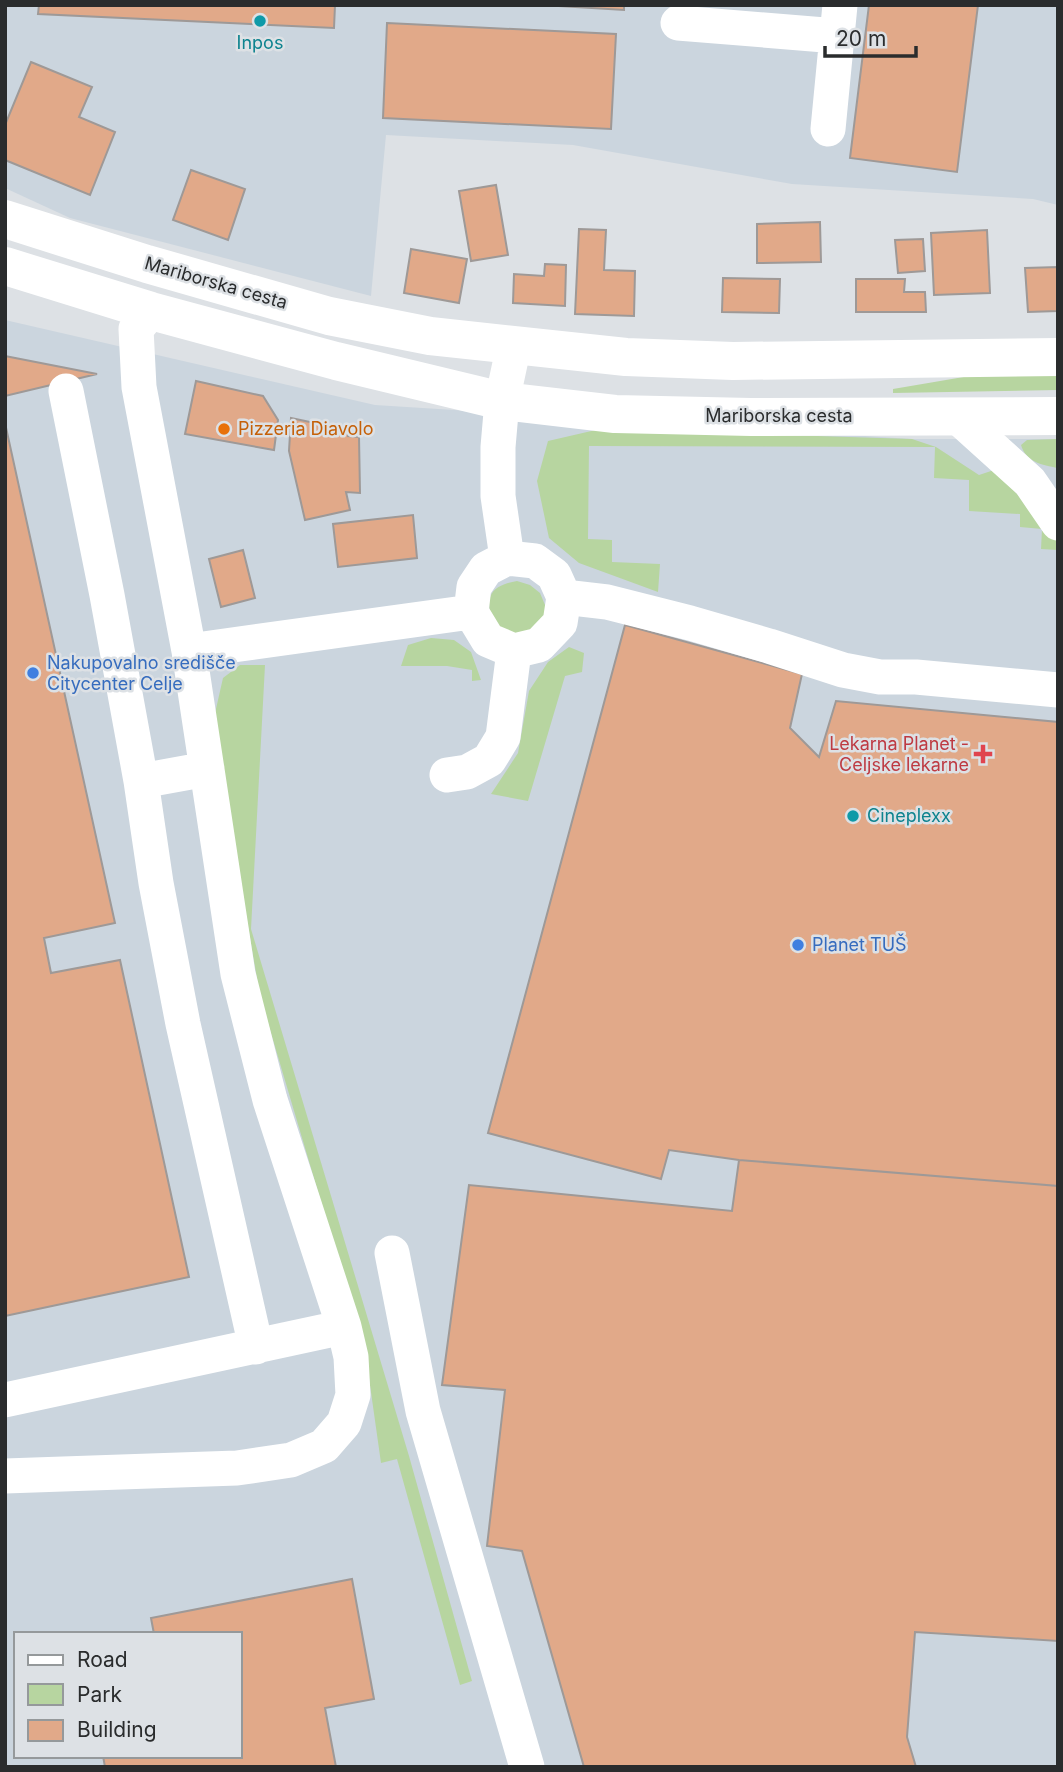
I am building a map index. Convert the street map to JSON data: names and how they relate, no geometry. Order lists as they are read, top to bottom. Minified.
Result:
{"streets":{"main road":["Mariborska cesta"]},"places":{"other":["Inpos","Pizzeria Diavolo","Nakupovalno središče Citycenter Celje","Cineplexx","Planet TUŠ"],"health":["Lekarna Planet - Celjske lekarne"]},"legend":["Road","Park","Building"],"scale_bar":"20 m"}
